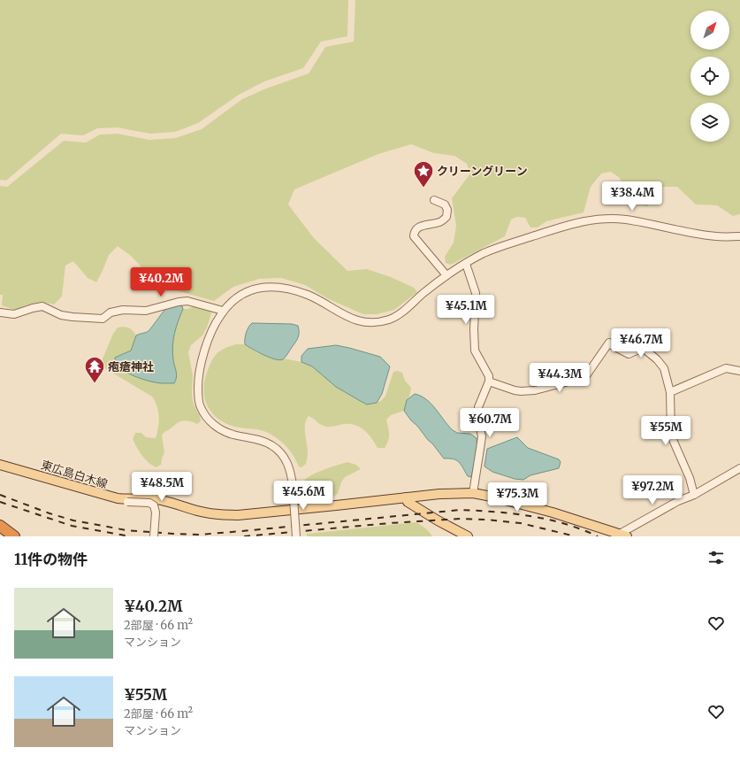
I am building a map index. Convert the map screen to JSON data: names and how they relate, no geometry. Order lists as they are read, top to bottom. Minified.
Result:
{"streets":{"main road":["東広島白木線"]},"places":{"place":["クリーングリーン"],"temple":["疱瘡神社"]},"north":"top right","page":{"price":["¥38.4M","¥40.2M","¥45.1M","¥46.7M","¥44.3M","¥60.7M","¥55M","¥48.5M","¥97.2M","¥45.6M","¥75.3M"],"heading":"11件の物件","list":[{"name":"¥40.2M","note":"2部屋 · 66 m² · マンション"},{"name":"¥55M","note":"2部屋 · 66 m² · マンション"}]}}
